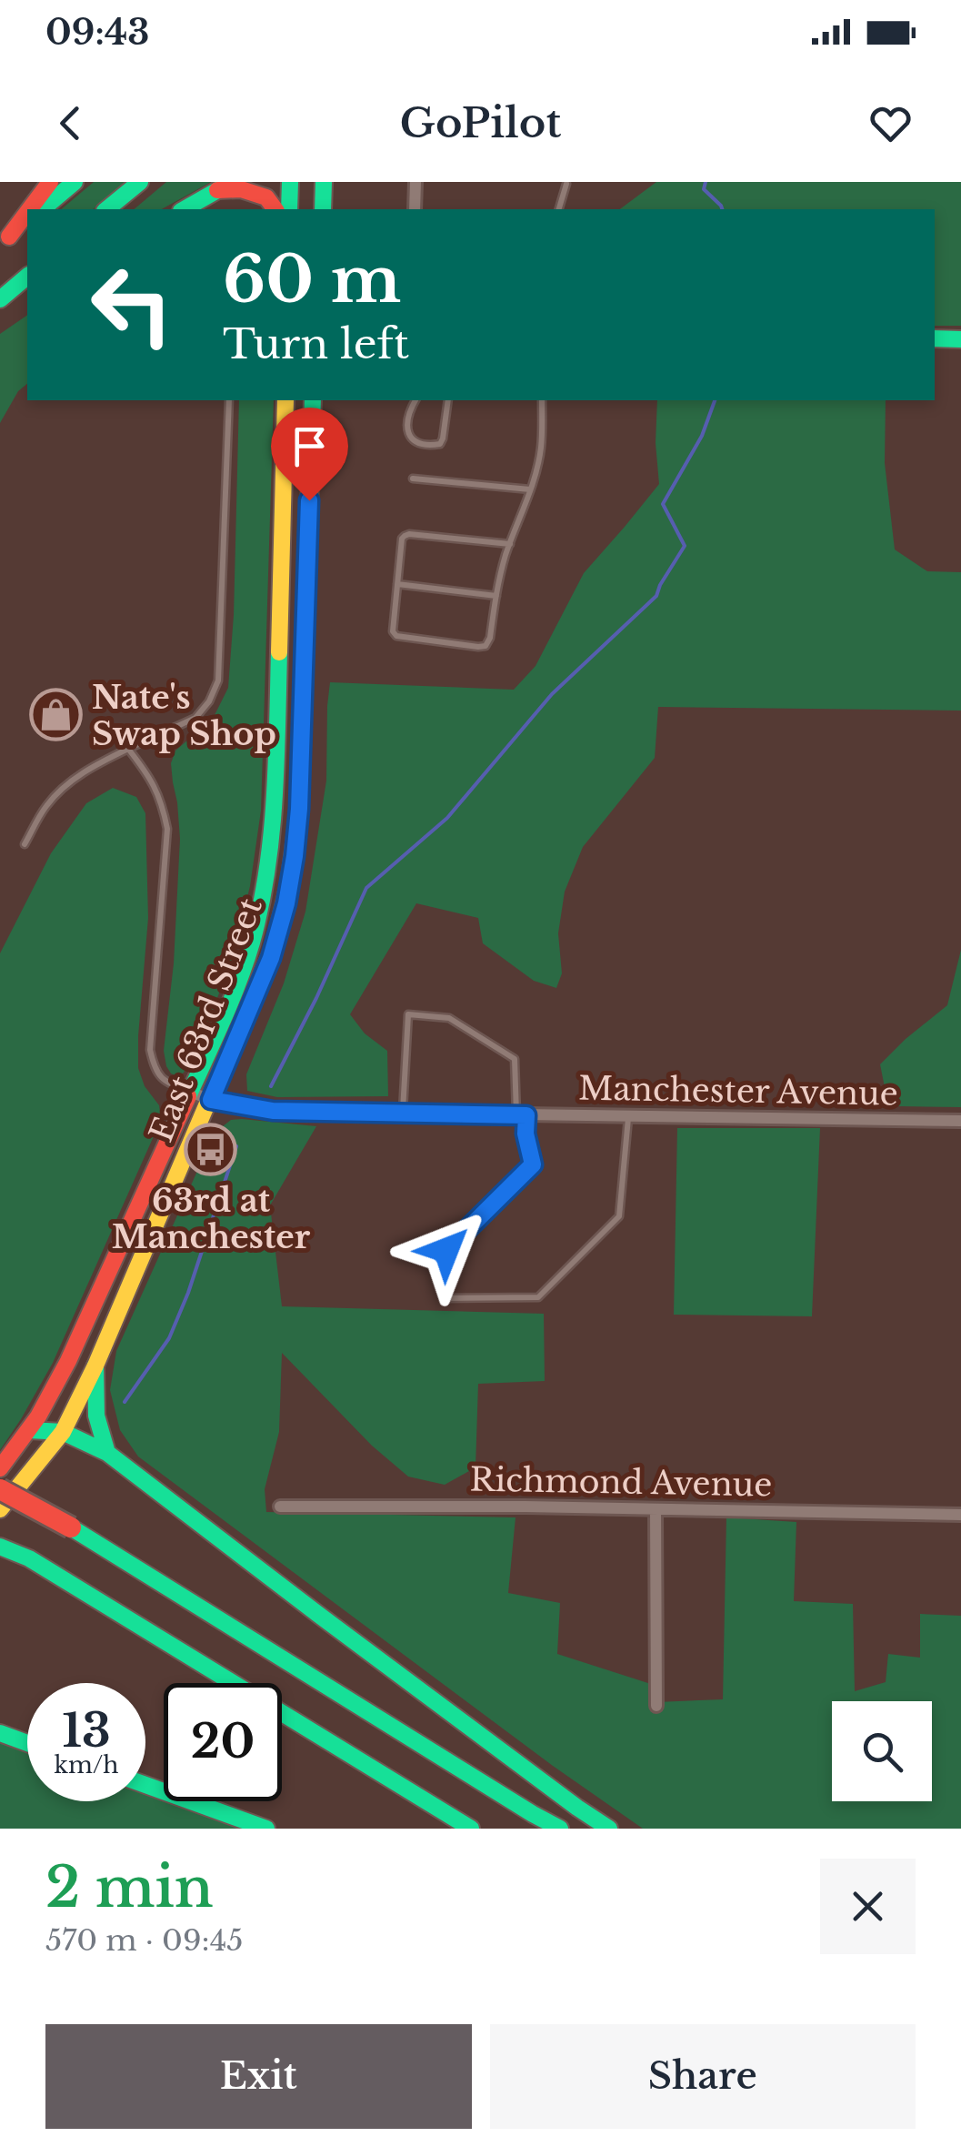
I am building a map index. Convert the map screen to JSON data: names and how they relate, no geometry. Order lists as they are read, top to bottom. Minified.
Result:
{"streets":{"main road":["East 63rd Street"],"street":["Manchester Avenue","Richmond Avenue"]},"crossings":[["East 63rd Street","Manchester Avenue"]],"places":{"shop":["Nate's Swap Shop"],"bus stop":["63rd at Manchester"]},"page":{"status":"09:43","header":"GoPilot","turn":["60 m","Turn left"],"speed":"13 km/h","limit":"20","heading":["2 min","570 m · 09:45"],"buttons":["Exit","Share"]}}
